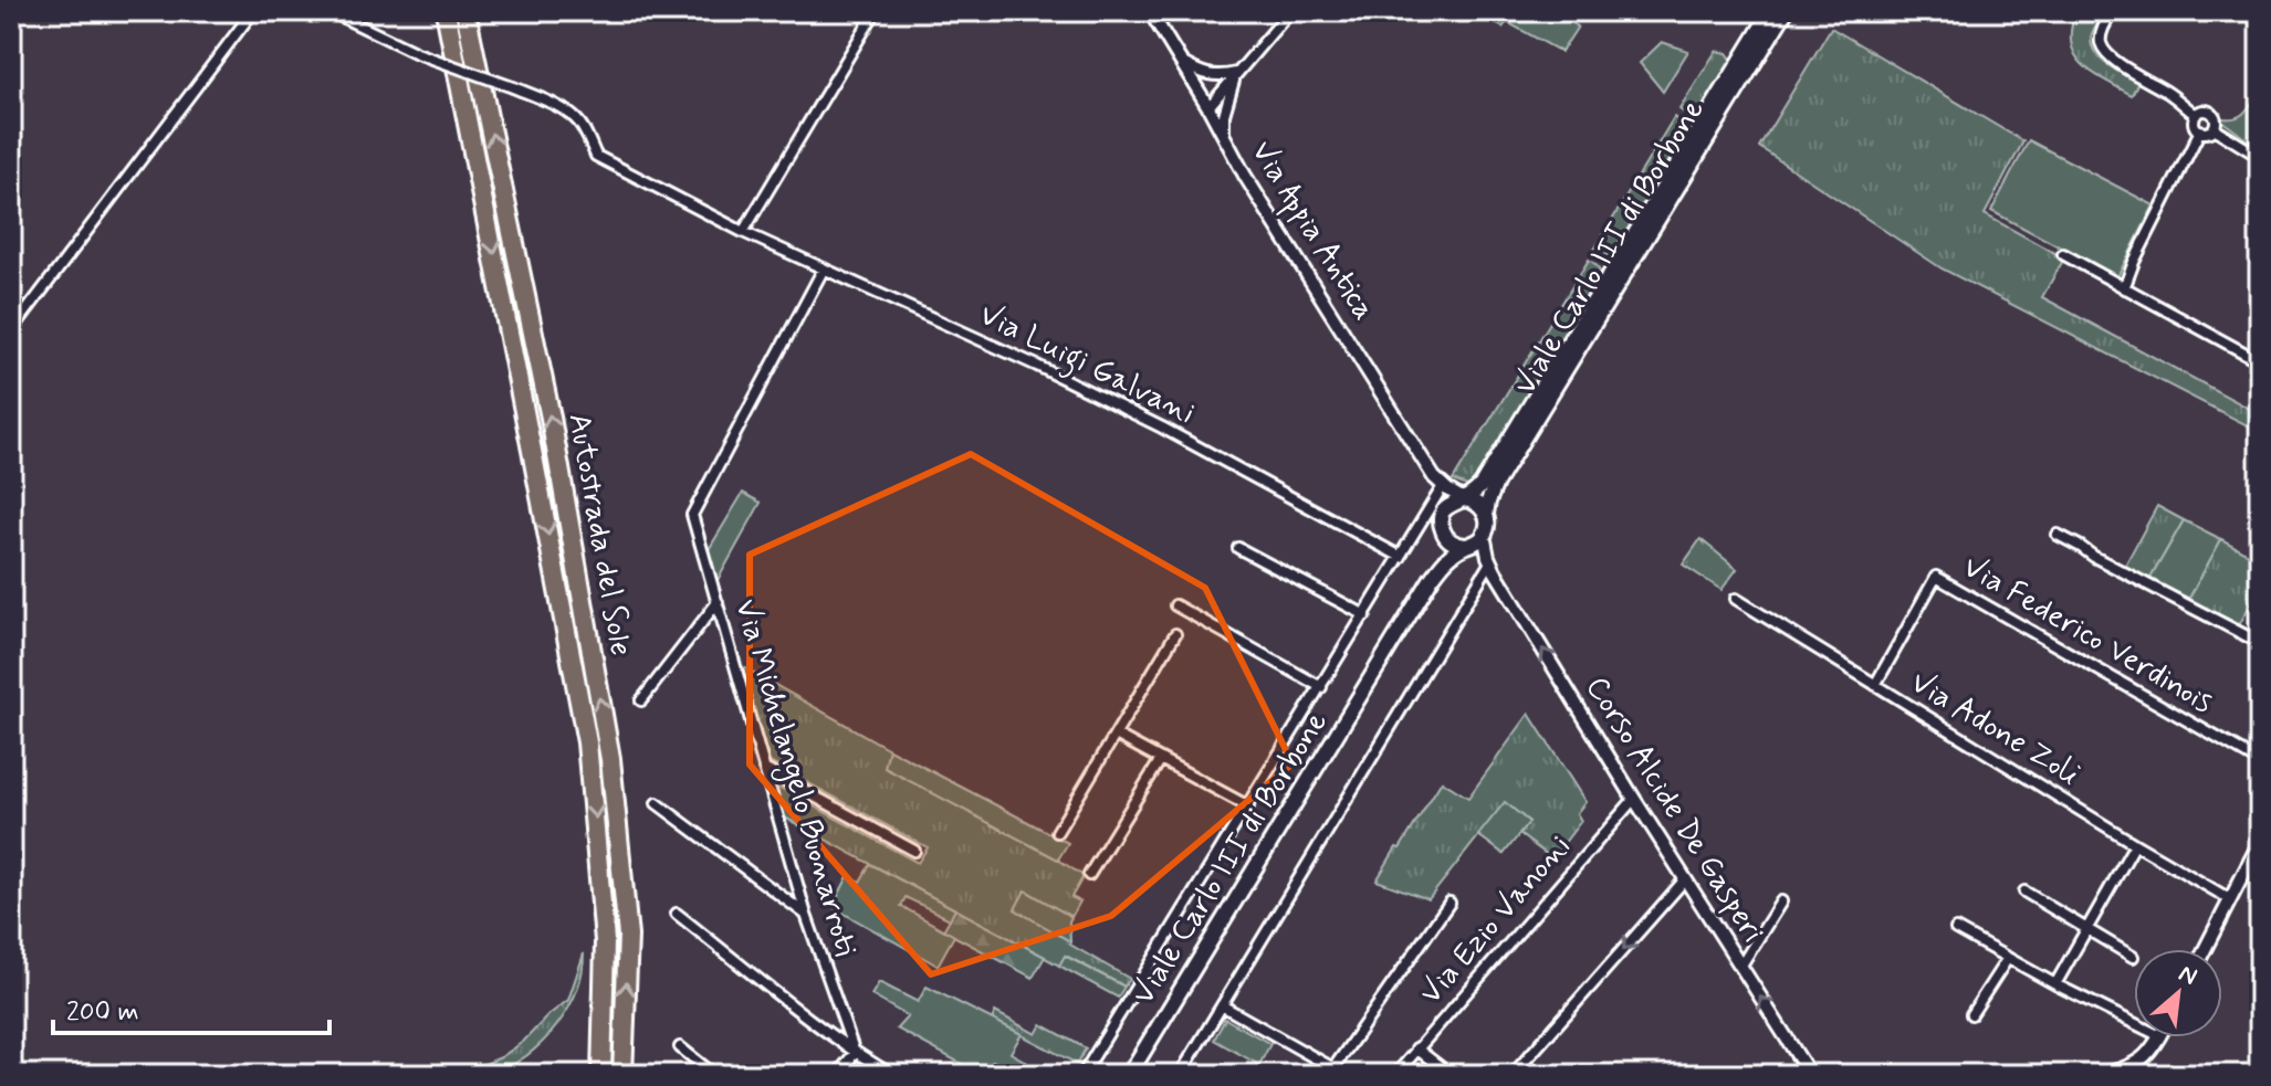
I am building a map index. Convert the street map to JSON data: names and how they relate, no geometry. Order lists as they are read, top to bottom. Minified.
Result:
{"streets":{"highway":["Autostrada del Sole"],"main road":["Viale Carlo III di Borbone"],"street":["Via Appia Antica","Via Luigi Galvani","Via Federico Verdinois","Via Adone Zoli","Via Michelangelo Buonarroti","Corso Alcide De Gasperi","Via Ezio Vanoni"]},"crossings":[["Via Appia Antica","Viale Carlo III di Borbone"],["Via Appia Antica","Corso Alcide De Gasperi"],["Viale Carlo III di Borbone","Corso Alcide De Gasperi"],["Via Luigi Galvani","Via Michelangelo Buonarroti"],["Via Federico Verdinois","Via Adone Zoli"],["Corso Alcide De Gasperi","Via Ezio Vanoni"]],"one_way":["Corso Alcide De Gasperi"],"scale_bar":"200 m","north":"top right"}
